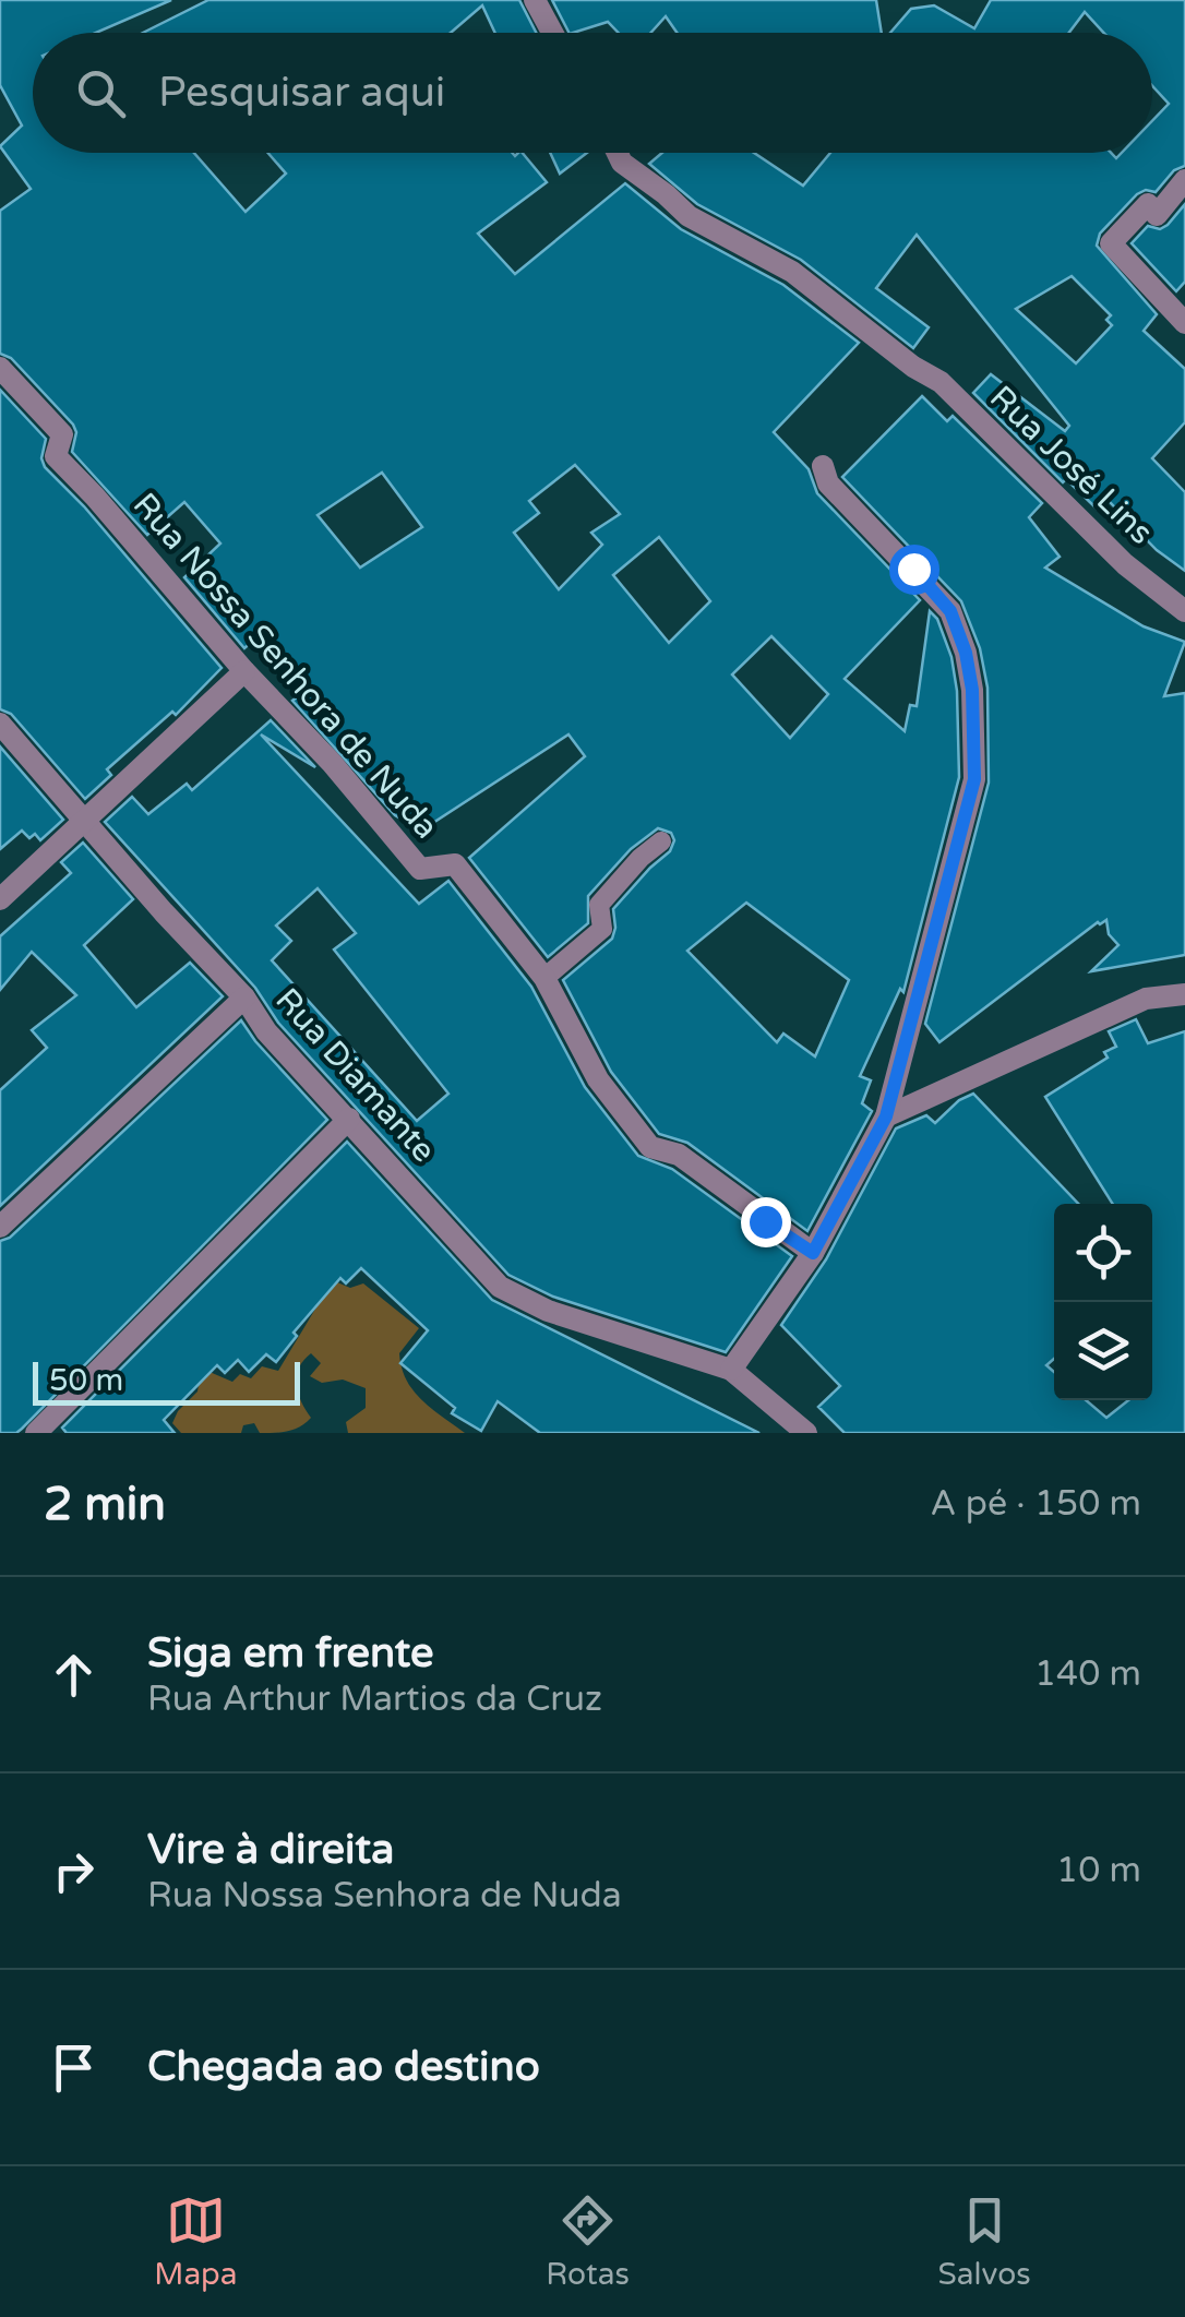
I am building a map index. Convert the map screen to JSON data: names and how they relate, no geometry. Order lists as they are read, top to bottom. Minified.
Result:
{"streets":{"street":["Rua José Lins","Rua Nossa Senhora de Nuda","Rua Diamante"]},"scale_bar":"50 m","page":{"search":"Pesquisar aqui","scale":"50 m","heading":["2 min","A pé · 150 m"],"list":[["Siga em frente","Rua Arthur Martios da Cruz","140 m"],["Vire à direita","Rua Nossa Senhora de Nuda","10 m"],"Chegada ao destino"],"nav":["Mapa","Rotas","Salvos"]}}
